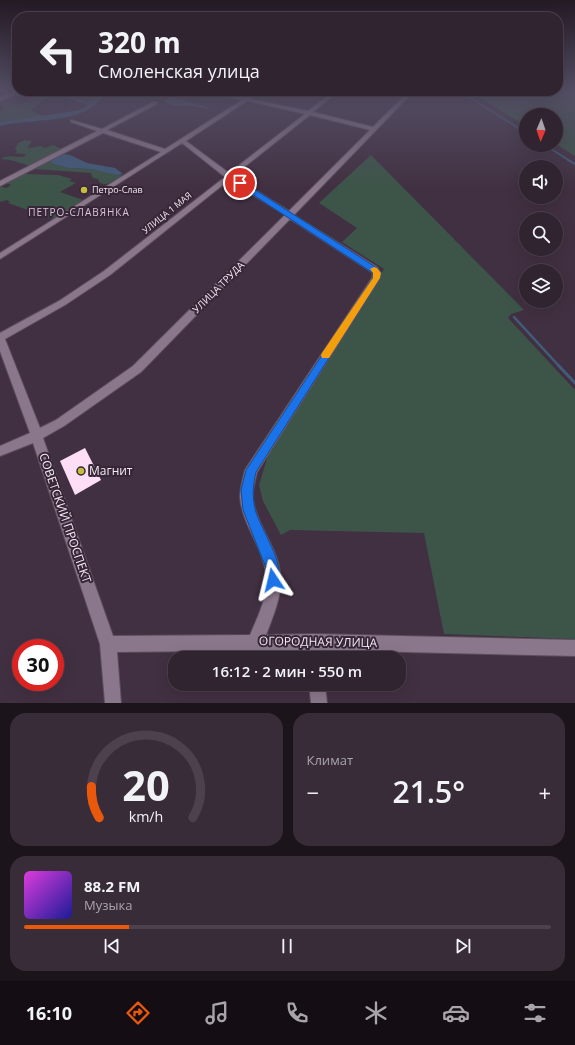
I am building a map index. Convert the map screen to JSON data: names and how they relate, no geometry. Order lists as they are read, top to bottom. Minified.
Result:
{"streets":{"street":["УЛИЦА 1 МАЯ","УЛИЦА ТРУДА","СОВЕТСКИЙ ПРОСПЕКТ","ОГОРОДНАЯ УЛИЦА"]},"crossings":[["УЛИЦА 1 МАЯ","СОВЕТСКИЙ ПРОСПЕКТ"],["УЛИЦА ТРУДА","СОВЕТСКИЙ ПРОСПЕКТ"],["СОВЕТСКИЙ ПРОСПЕКТ","ОГОРОДНАЯ УЛИЦА"]],"districts":["ПЕТРО-СЛАВЯНКА"],"places":["Петро-Слав","Магнит"],"north":"bottom","page":{"turn":["320 m","Смоленская улица"],"limit":"30","trip":"16:12 · 2 мин · 550 m","tile":"Климат","heat":["−","21.5°","+"],"song":["88.2 FM","Музыка"],"tabs":"16:10","gauge":["20","km/h"]}}
